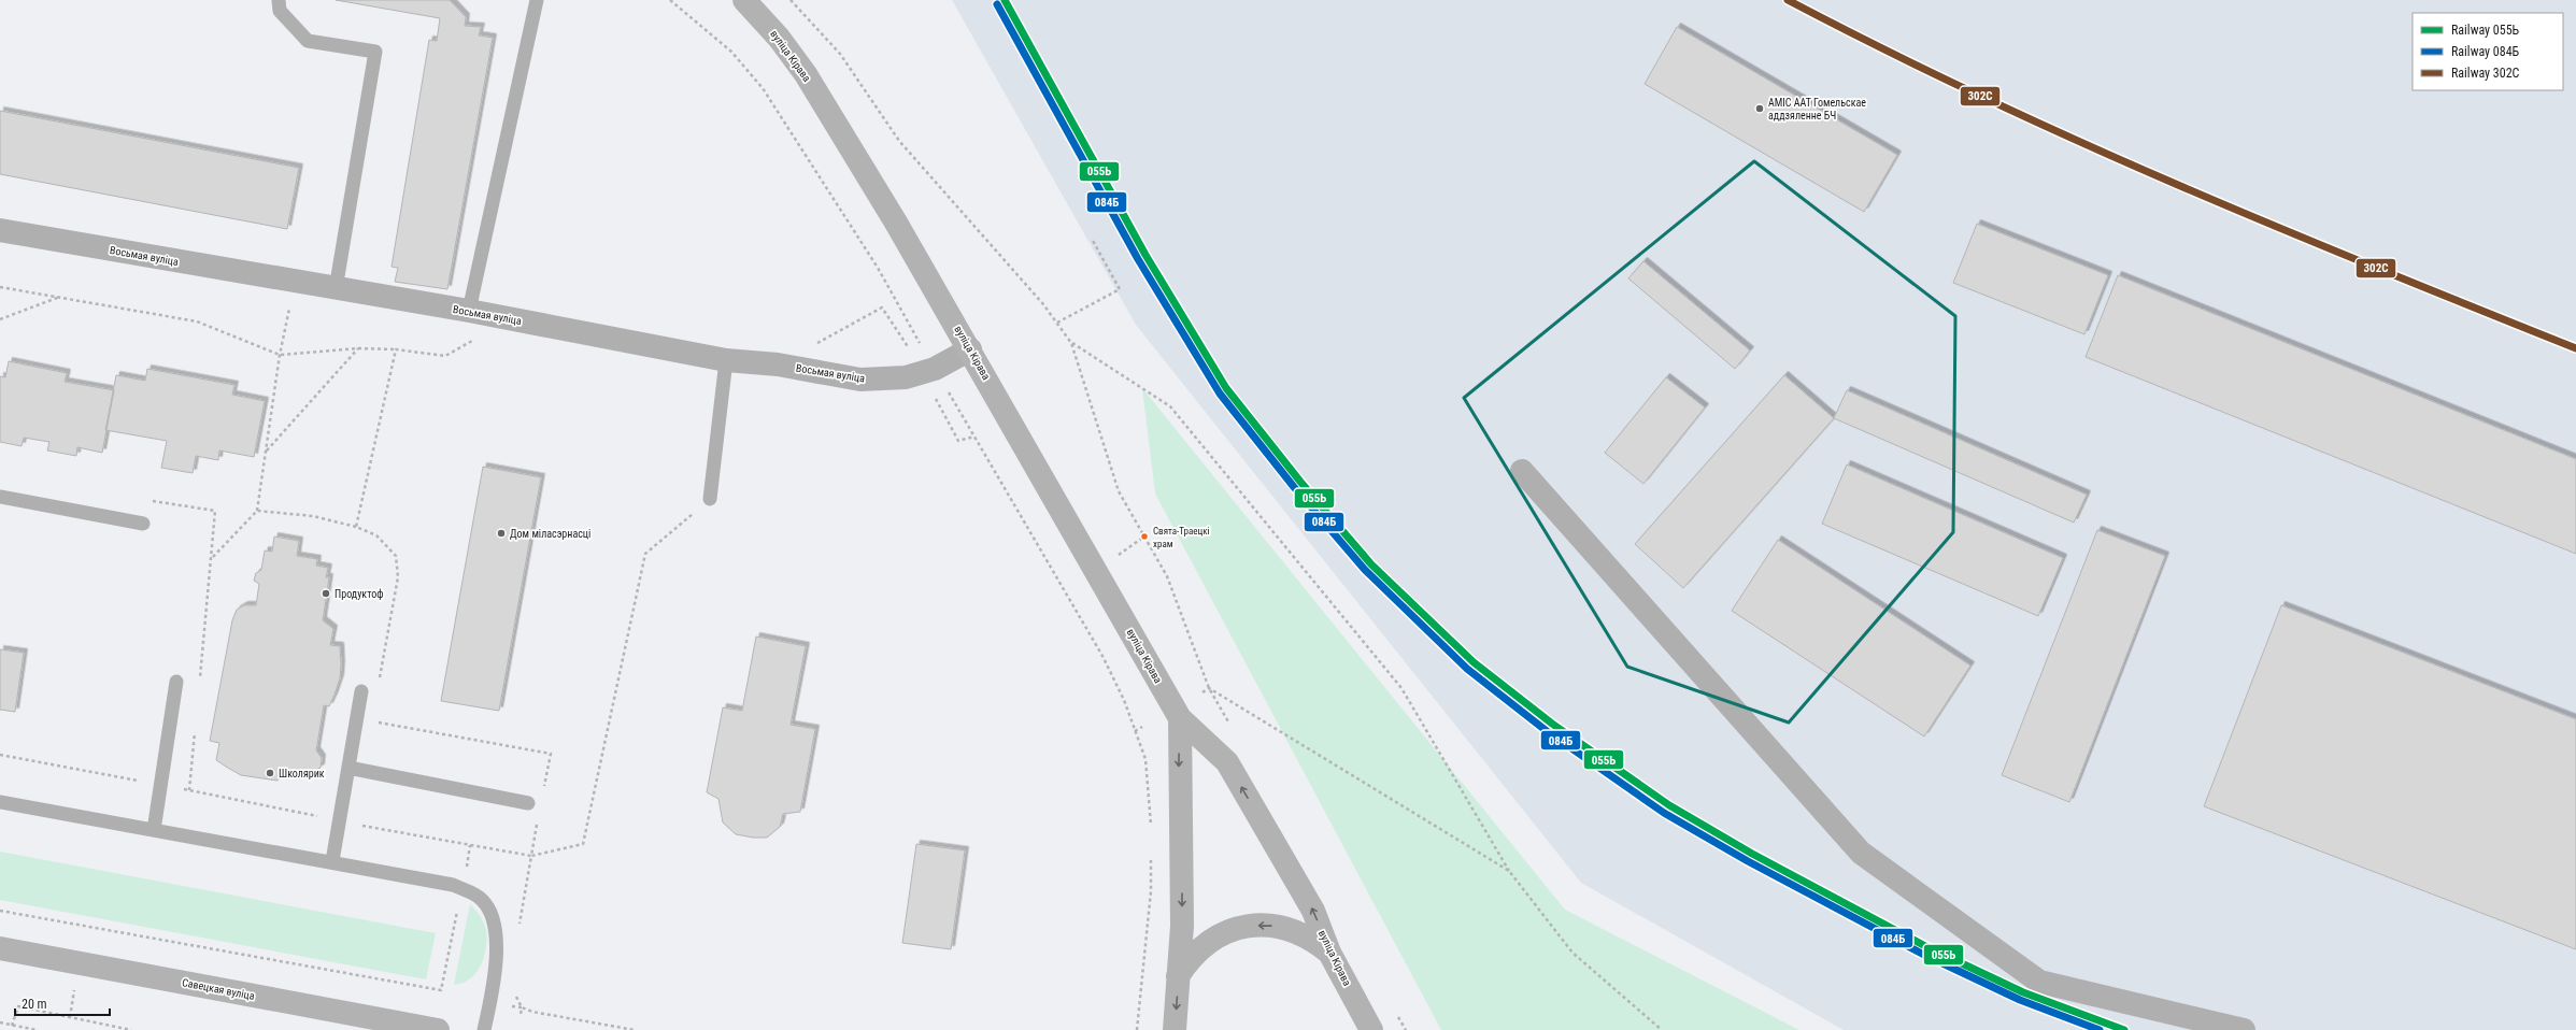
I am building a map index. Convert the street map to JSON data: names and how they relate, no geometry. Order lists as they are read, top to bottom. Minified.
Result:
{"streets":{"main road":["вуліца Кірава","Савецкая вуліца"],"street":["Восьмая вуліца"]},"crossings":[["вуліца Кірава","Восьмая вуліца"]],"places":["АМІС ААТ Гомельскае аддзяленне БЧ","Дом міласэрнасці","Свята-Траецкі храм","Продуктоф","Школярик"],"lines":["rail line 055Ь","rail line 302С","rail line 084Б"],"legend":["Railway 055Ь","Railway 084Б","Railway 302С"],"scale_bar":"20 m"}
